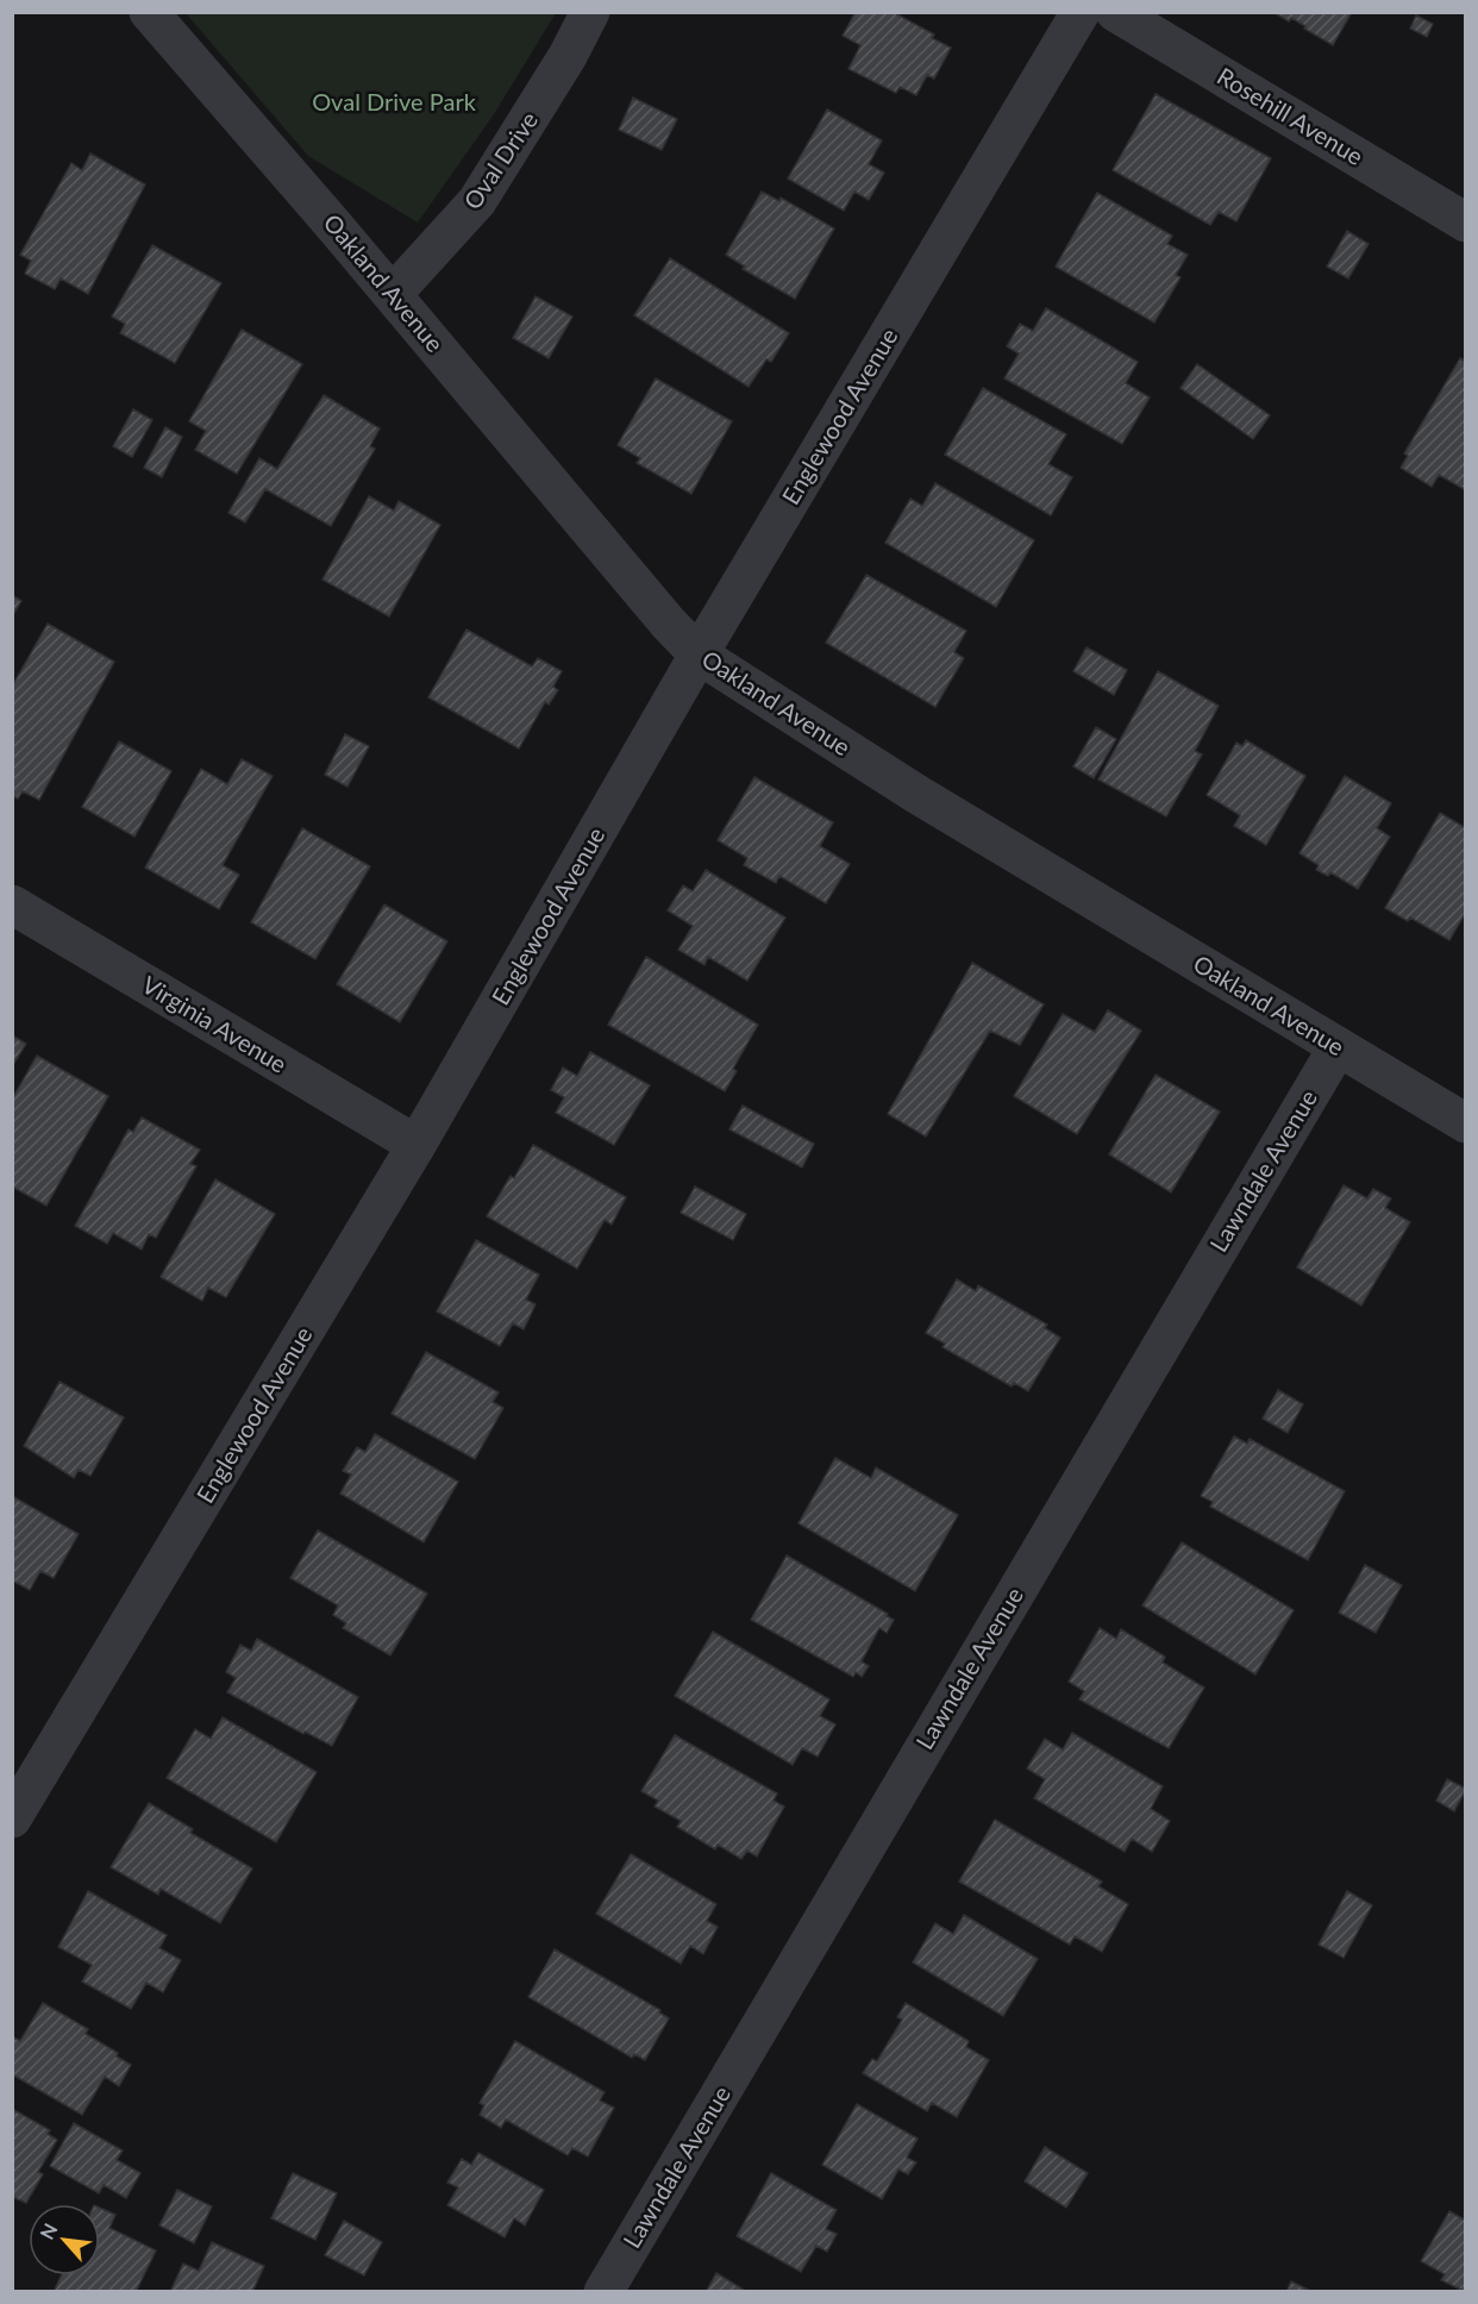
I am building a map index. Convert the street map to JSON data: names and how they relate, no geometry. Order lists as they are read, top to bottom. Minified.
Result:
{"streets":{"street":["Rosehill Avenue","Oval Drive","Oakland Avenue","Englewood Avenue","Virginia Avenue","Lawndale Avenue"]},"crossings":[["Oval Drive","Oakland Avenue"],["Oakland Avenue","Englewood Avenue"],["Oakland Avenue","Lawndale Avenue"],["Englewood Avenue","Virginia Avenue"]],"parks":["Oval Drive Park"],"north":"top left"}
